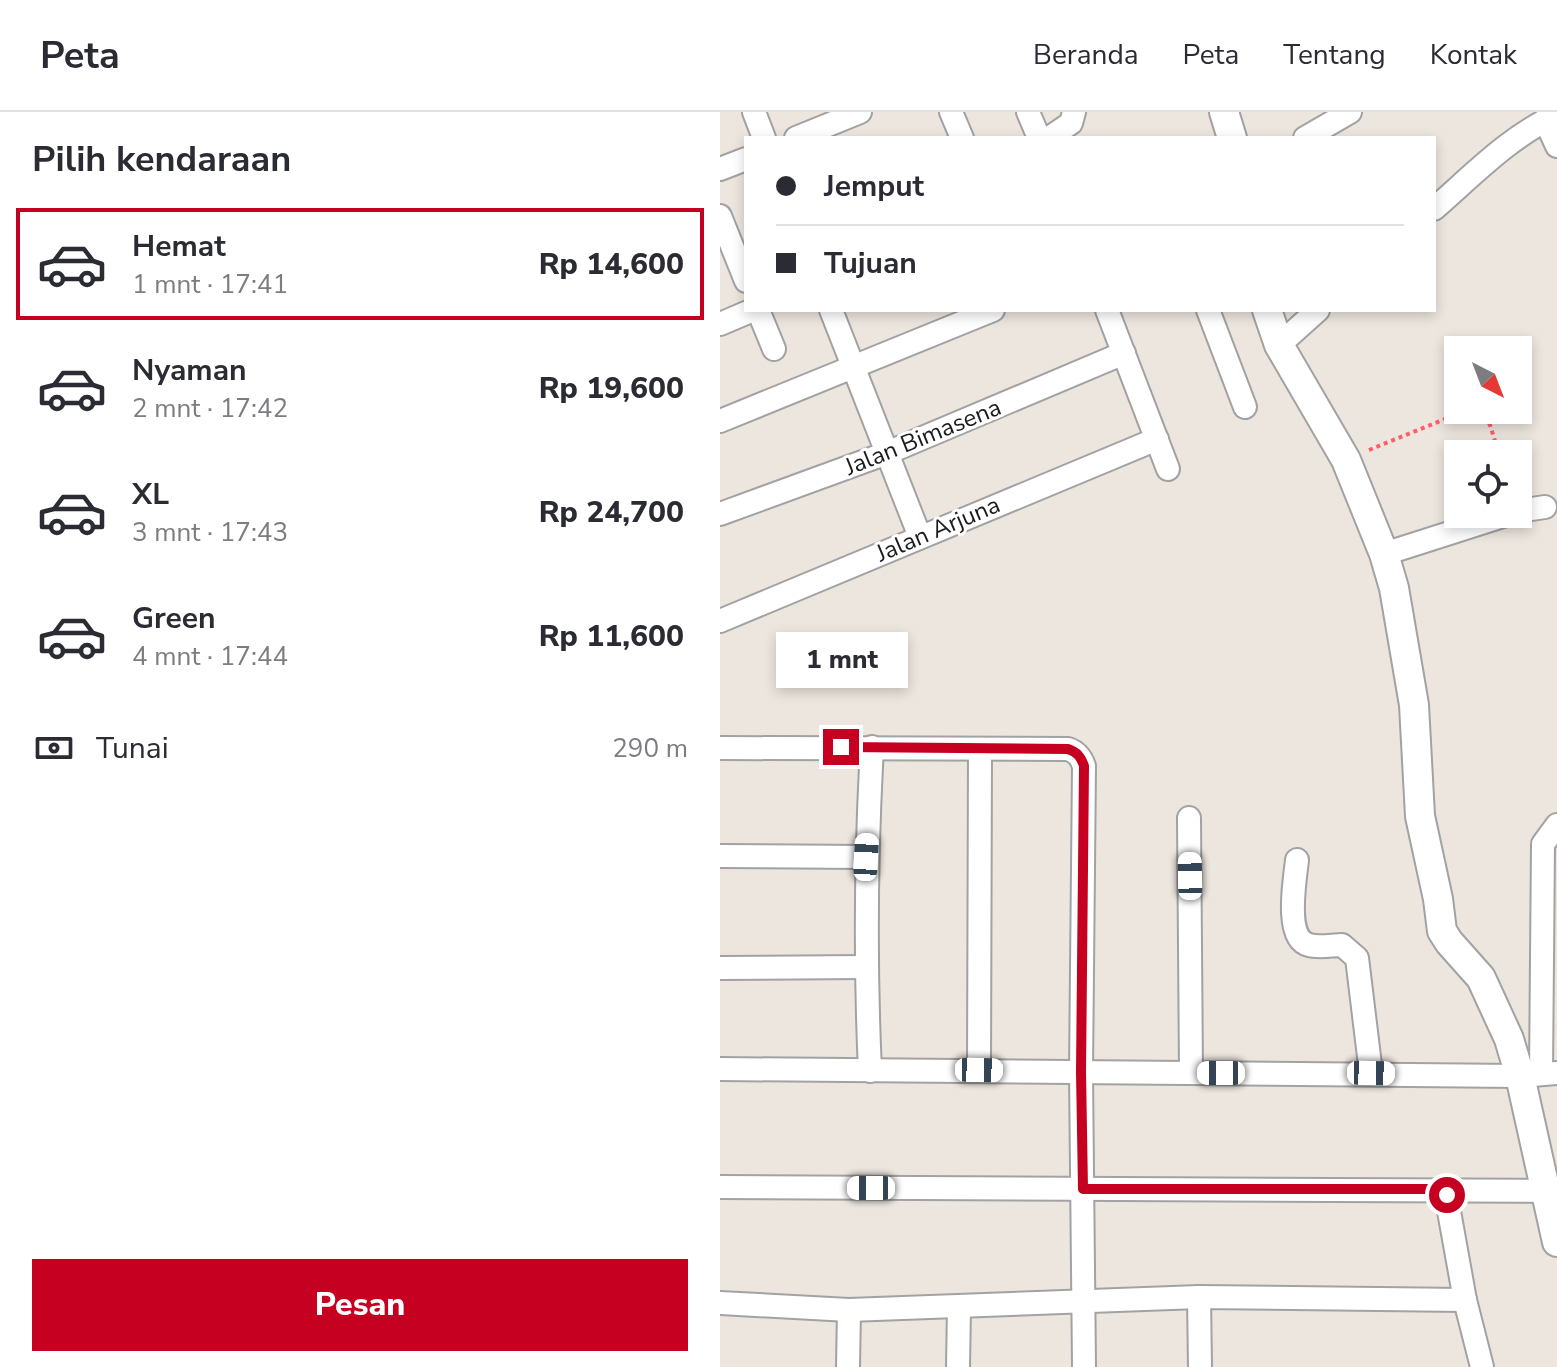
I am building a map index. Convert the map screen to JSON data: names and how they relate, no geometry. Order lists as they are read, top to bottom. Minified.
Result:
{"streets":{"street":["Jalan Bimasena","Jalan Arjuna"]},"north":"bottom right","page":{"header":"Peta","nav":["Beranda","Peta","Tentang","Kontak"],"heading":"Pilih kendaraan","banner":["Jemput","Tujuan"],"list":[{"name":"Hemat","note":"1 mnt · 17:41","value":"Rp 14,600"},{"name":"Nyaman","note":"2 mnt · 17:42","value":"Rp 19,600"},{"name":"XL","note":"3 mnt · 17:43","value":"Rp 24,700"},{"name":"Green","note":"4 mnt · 17:44","value":"Rp 11,600"}],"bubble":"1 mnt","pay":["Tunai","290 m"],"buttons":"Pesan"}}
